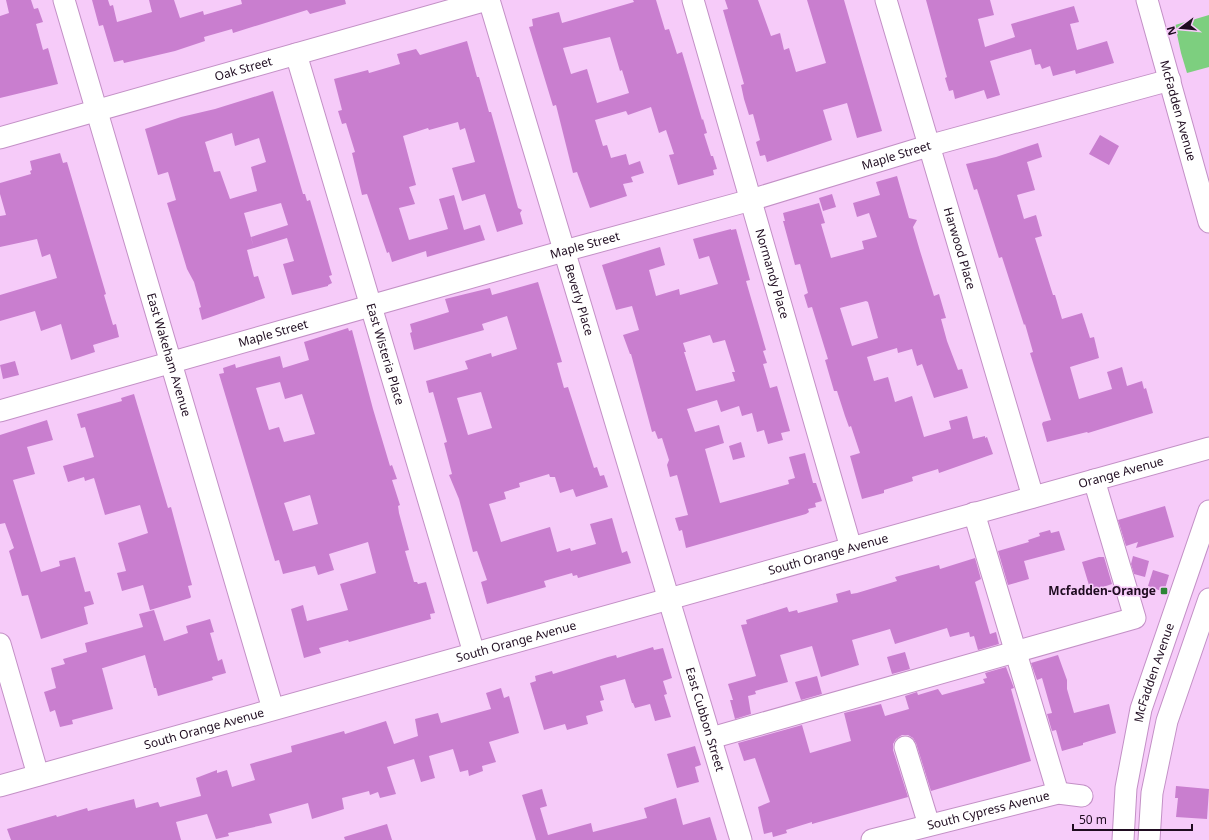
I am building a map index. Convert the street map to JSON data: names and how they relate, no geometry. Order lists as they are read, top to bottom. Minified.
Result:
{"streets":{"street":["Oak Street","McFadden Avenue","Maple Street","Harwood Place","Normandy Place","Beverly Place","East Wisteria Place","East Wakeham Avenue","Orange Avenue","South Orange Avenue","East Cubbon Street","South Cypress Avenue"]},"crossings":[["Oak Street","Beverly Place"],["Oak Street","East Wisteria Place"],["Oak Street","East Wakeham Avenue"],["McFadden Avenue","Maple Street"],["Maple Street","Harwood Place"],["Maple Street","Normandy Place"],["Maple Street","Beverly Place"],["Maple Street","East Wisteria Place"],["Maple Street","East Wakeham Avenue"],["Harwood Place","Orange Avenue"],["Harwood Place","South Orange Avenue"],["Normandy Place","South Orange Avenue"],["Beverly Place","South Orange Avenue"],["Beverly Place","East Cubbon Street"],["East Wisteria Place","South Orange Avenue"],["East Wakeham Avenue","South Orange Avenue"],["Orange Avenue","South Orange Avenue"],["South Orange Avenue","East Cubbon Street"]],"places":{"transit":["Mcfadden-Orange"]},"scale_bar":"50 m","north":"left"}
